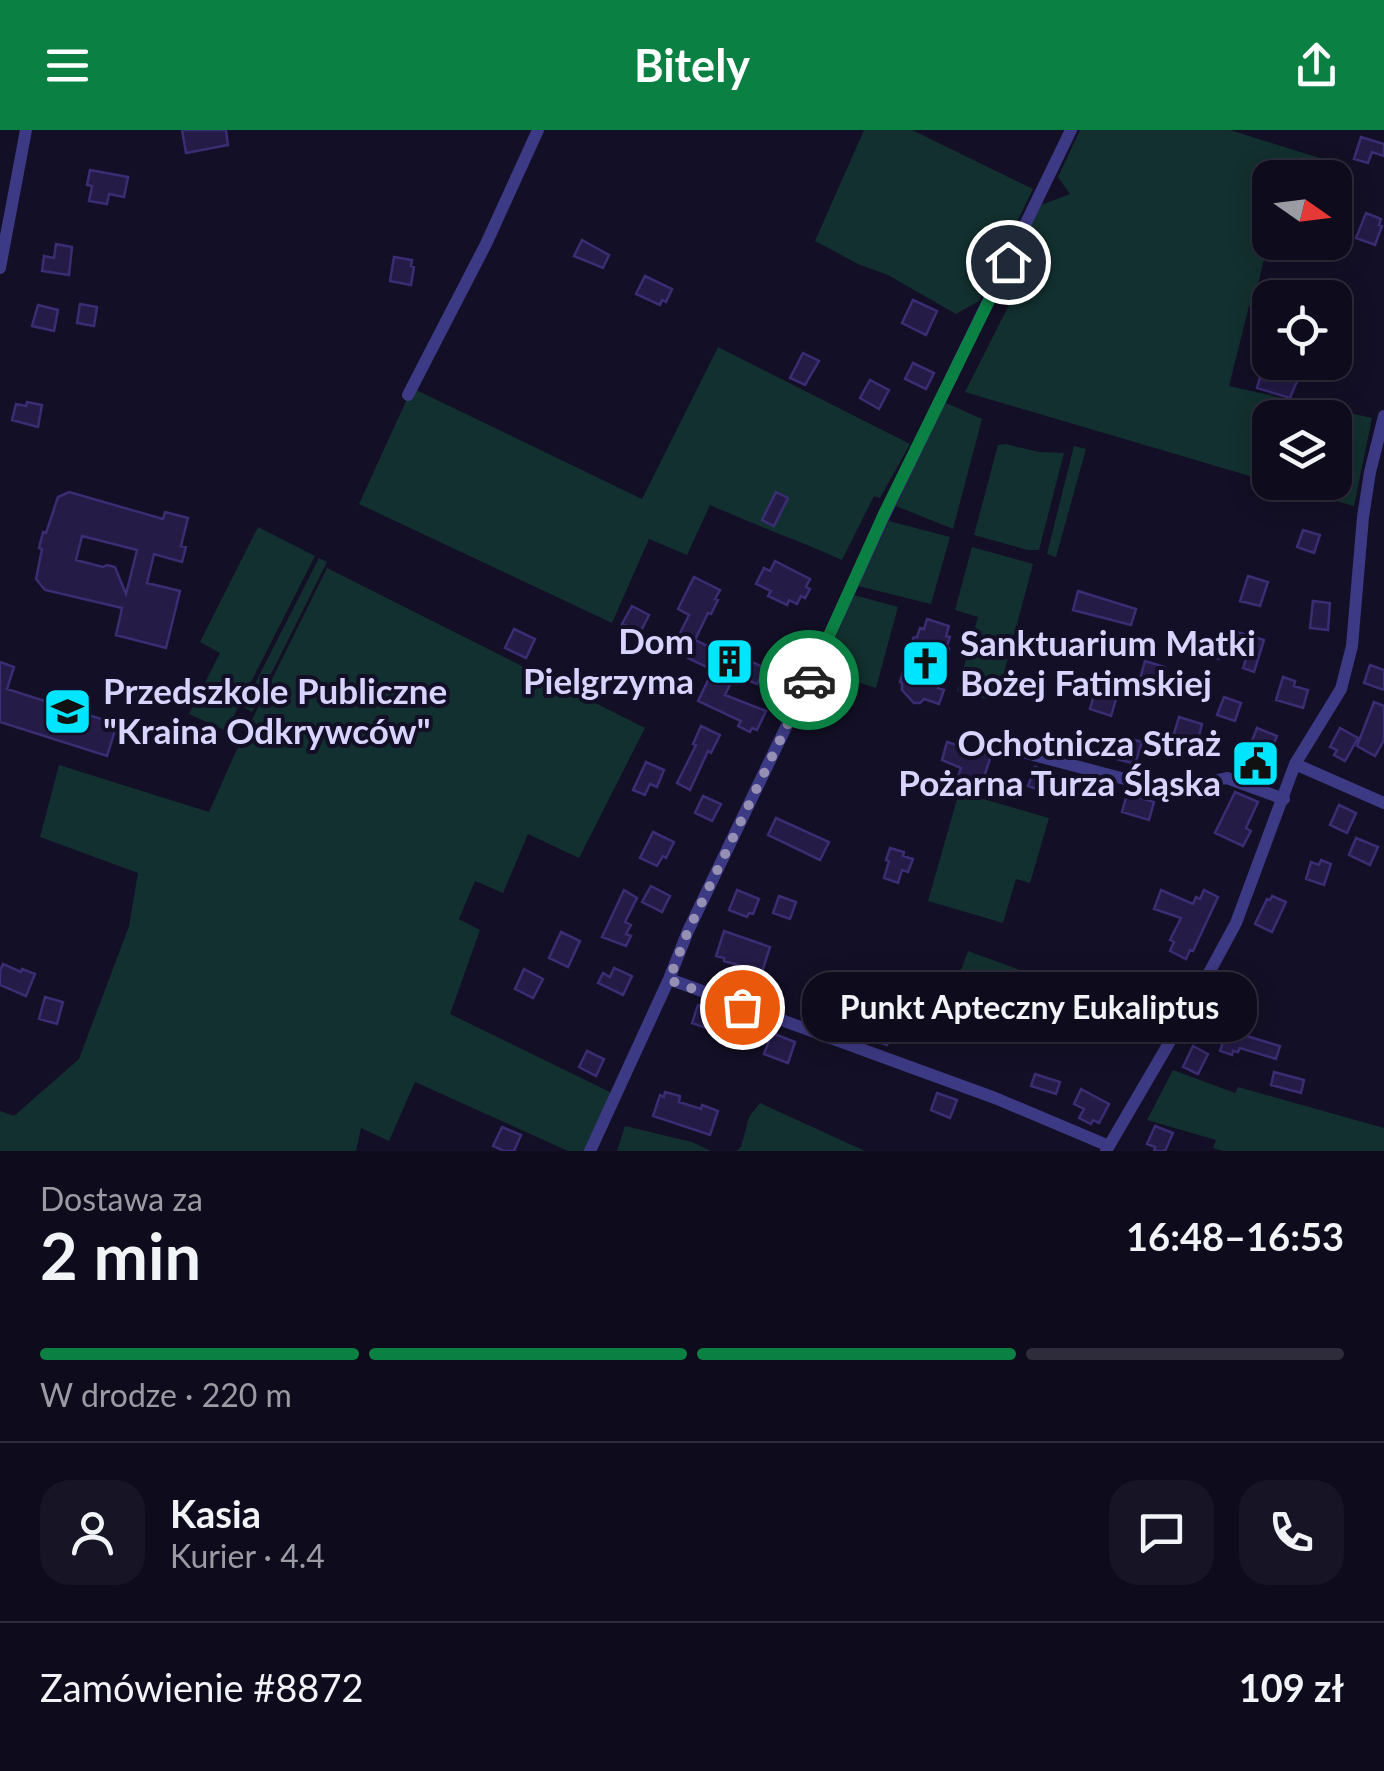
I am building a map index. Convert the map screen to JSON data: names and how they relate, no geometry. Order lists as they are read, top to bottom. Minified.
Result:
{"places":{"building":["Dom Pielgrzyma"],"church":["Sanktuarium Matki Bożej Fatimskiej"],"school or university":["Przedszkole Publiczne \"Kraina Odkrywców\""],"public building":["Ochotnicza Straż Pożarna Turza Śląska"],"other":["Punkt Apteczny Eukaliptus"]},"north":"right","page":{"header":"Bitely","bubble":"Punkt Apteczny Eukaliptus","heading":["2 min","Dostawa za","16:48–16:53"],"panel":["Kasia","Kurier · 4.4","Zamówienie #8872","109 zł"],"bar":"W drodze · 220 m"}}
